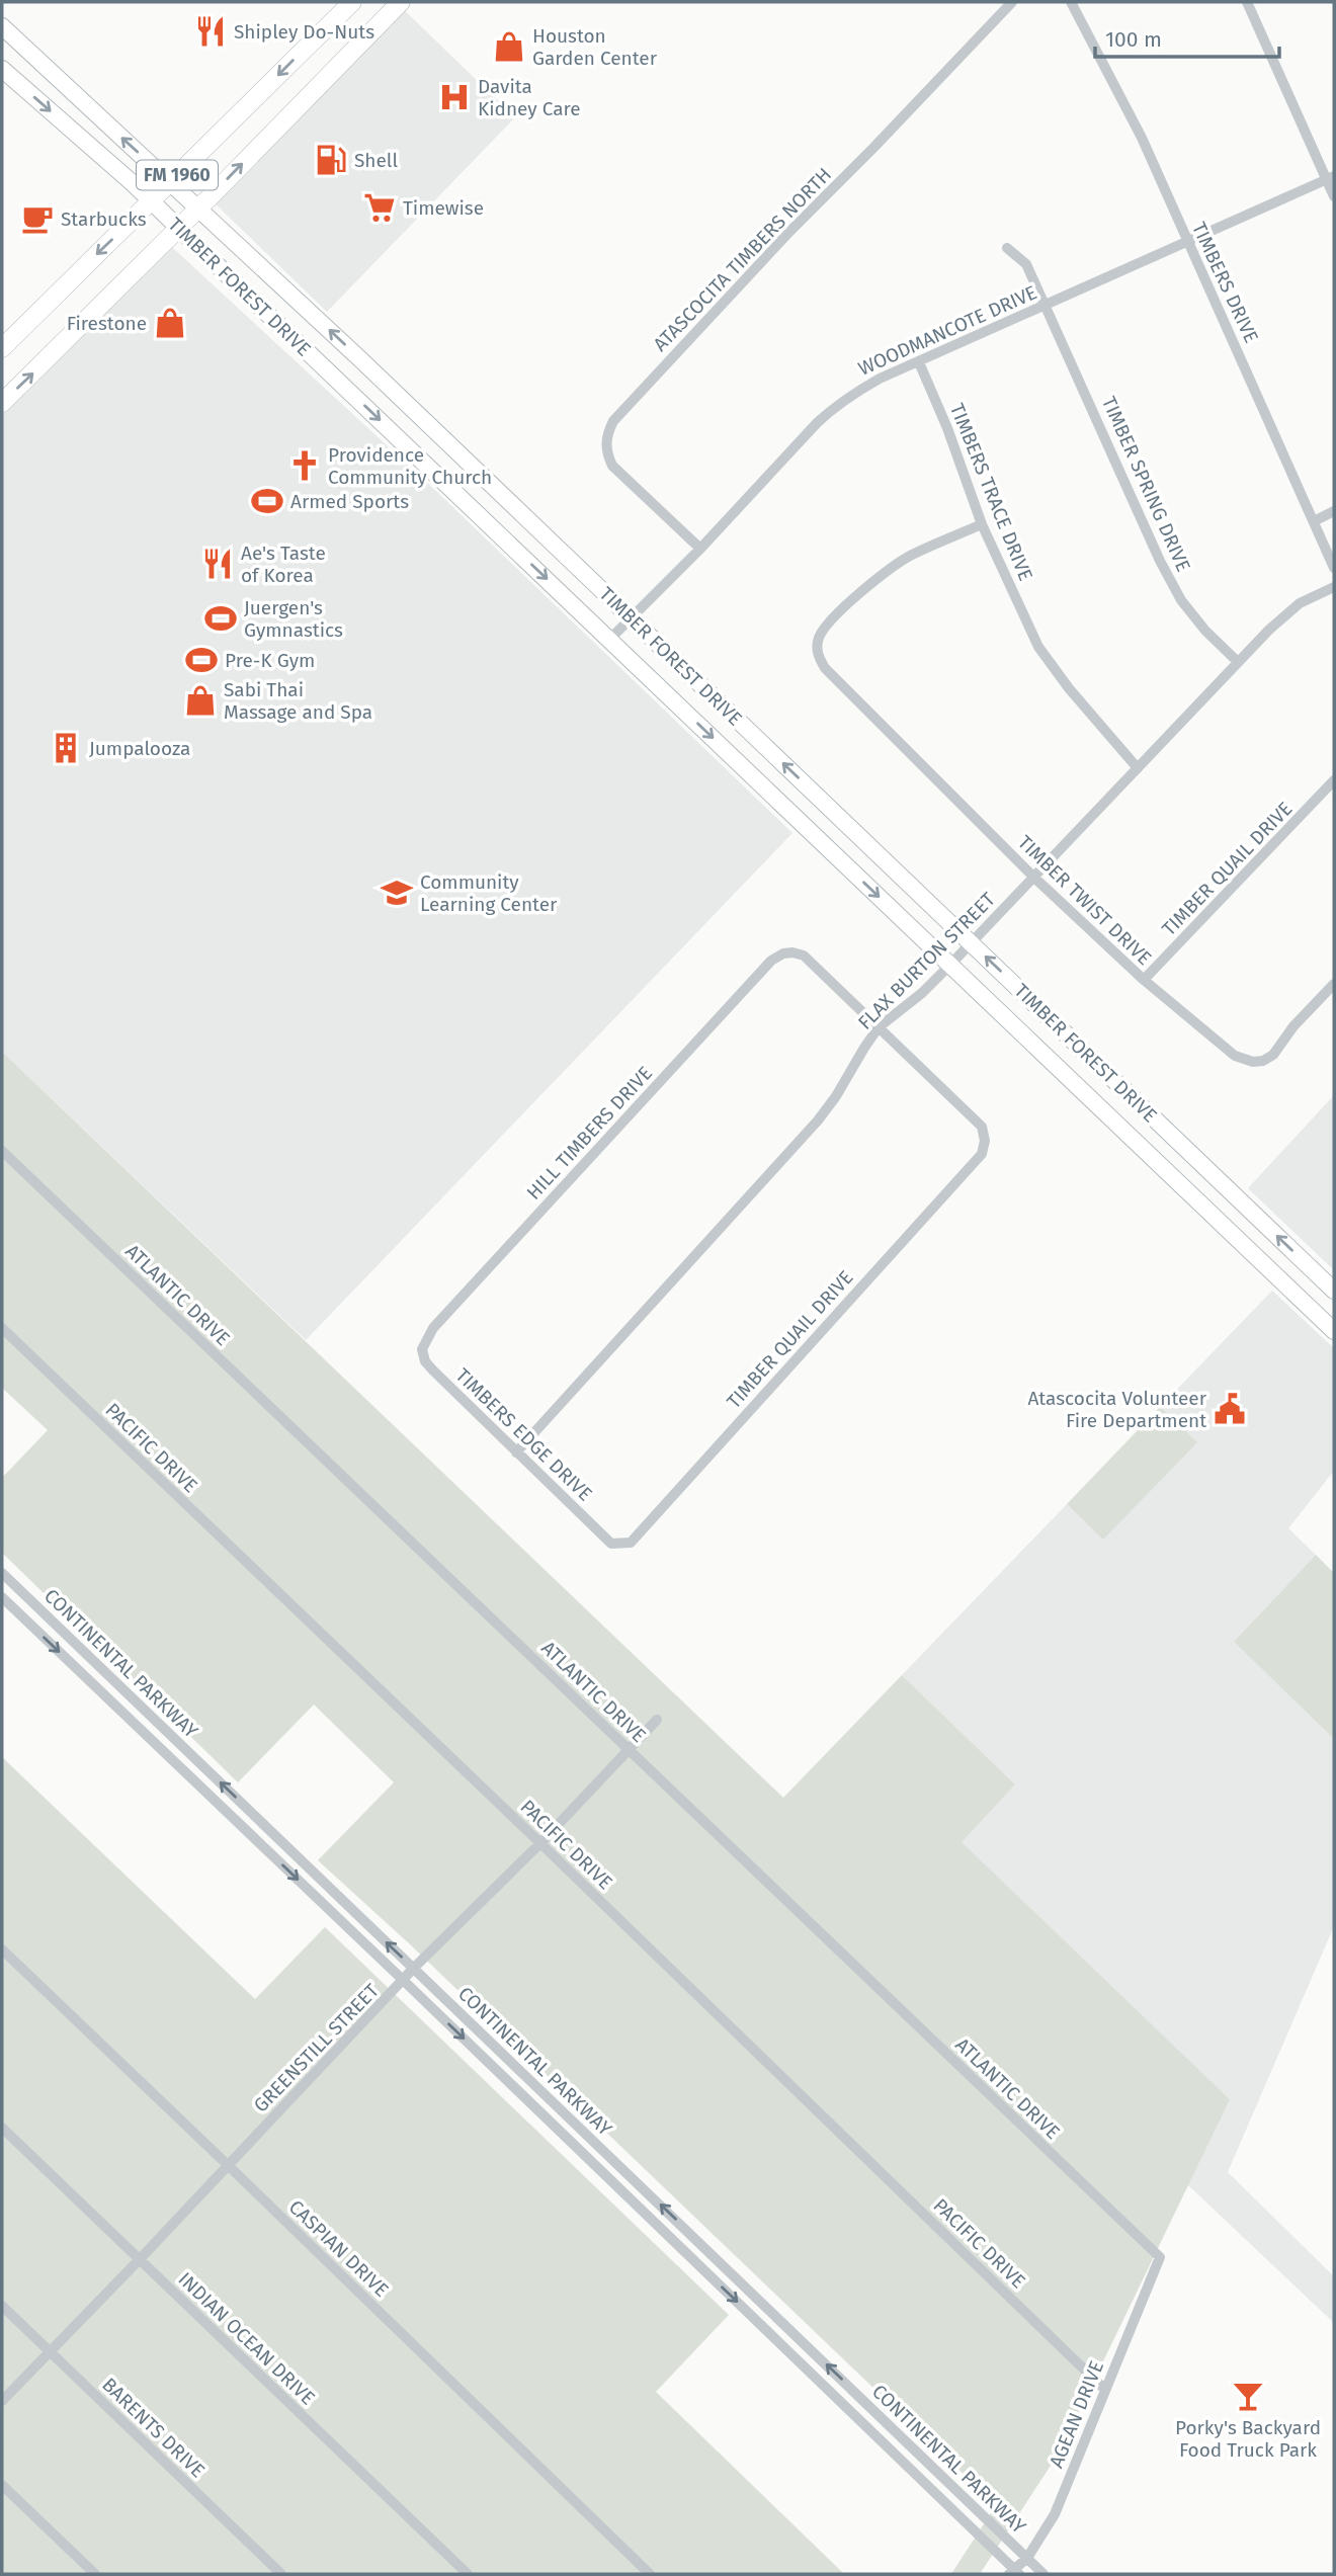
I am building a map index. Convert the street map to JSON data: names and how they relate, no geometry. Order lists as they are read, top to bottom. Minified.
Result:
{"streets":{"main road":["FM 1960","TIMBER FOREST DRIVE"],"street":["ATASCOCITA TIMBERS NORTH","TIMBERS DRIVE","WOODMANCOTE DRIVE","TIMBER SPRING DRIVE","TIMBERS TRACE DRIVE","TIMBER QUAIL DRIVE","TIMBER TWIST DRIVE","FLAX BURTON STREET","HILL TIMBERS DRIVE","ATLANTIC DRIVE","TIMBERS EDGE DRIVE","PACIFIC DRIVE","CONTINENTAL PARKWAY","GREENSTILL STREET","CASPIAN DRIVE","INDIAN OCEAN DRIVE","AGEAN DRIVE","BARENTS DRIVE"]},"crossings":[["FM 1960","TIMBER FOREST DRIVE"],["ATASCOCITA TIMBERS NORTH","WOODMANCOTE DRIVE"],["TIMBERS DRIVE","WOODMANCOTE DRIVE"],["TIMBER FOREST DRIVE","WOODMANCOTE DRIVE"],["TIMBER FOREST DRIVE","FLAX BURTON STREET"],["WOODMANCOTE DRIVE","TIMBER SPRING DRIVE"],["WOODMANCOTE DRIVE","TIMBERS TRACE DRIVE"],["TIMBER SPRING DRIVE","FLAX BURTON STREET"],["TIMBERS TRACE DRIVE","TIMBER TWIST DRIVE"],["TIMBERS TRACE DRIVE","FLAX BURTON STREET"],["TIMBER QUAIL DRIVE","TIMBER TWIST DRIVE"],["TIMBER QUAIL DRIVE","FLAX BURTON STREET"],["TIMBER QUAIL DRIVE","HILL TIMBERS DRIVE"],["TIMBER QUAIL DRIVE","TIMBERS EDGE DRIVE"],["TIMBER TWIST DRIVE","FLAX BURTON STREET"],["FLAX BURTON STREET","HILL TIMBERS DRIVE"],["FLAX BURTON STREET","TIMBERS EDGE DRIVE"],["HILL TIMBERS DRIVE","TIMBERS EDGE DRIVE"],["ATLANTIC DRIVE","GREENSTILL STREET"],["ATLANTIC DRIVE","AGEAN DRIVE"],["PACIFIC DRIVE","GREENSTILL STREET"],["PACIFIC DRIVE","AGEAN DRIVE"],["CONTINENTAL PARKWAY","GREENSTILL STREET"],["CONTINENTAL PARKWAY","AGEAN DRIVE"],["GREENSTILL STREET","CASPIAN DRIVE"],["GREENSTILL STREET","INDIAN OCEAN DRIVE"],["GREENSTILL STREET","BARENTS DRIVE"]],"places":{"restaurant":["Shipley Do-Nuts","Ae's Taste of Korea"],"shop":["Houston Garden Center","Firestone","Sabi Thai Massage and Spa"],"hospital":["Davita Kidney Care"],"fuel station":["Shell"],"supermarket":["Timewise"],"cafe":["Starbucks"],"church":["Providence Community Church"],"sports":["Armed Sports","Juergen's Gymnastics","Pre-K Gym"],"building":["Jumpalooza"],"school or university":["Community Learning Center"],"public building":["Atascocita Volunteer Fire Department"],"bar":["Porky's Backyard Food Truck Park"]},"scale_bar":"100 m"}
